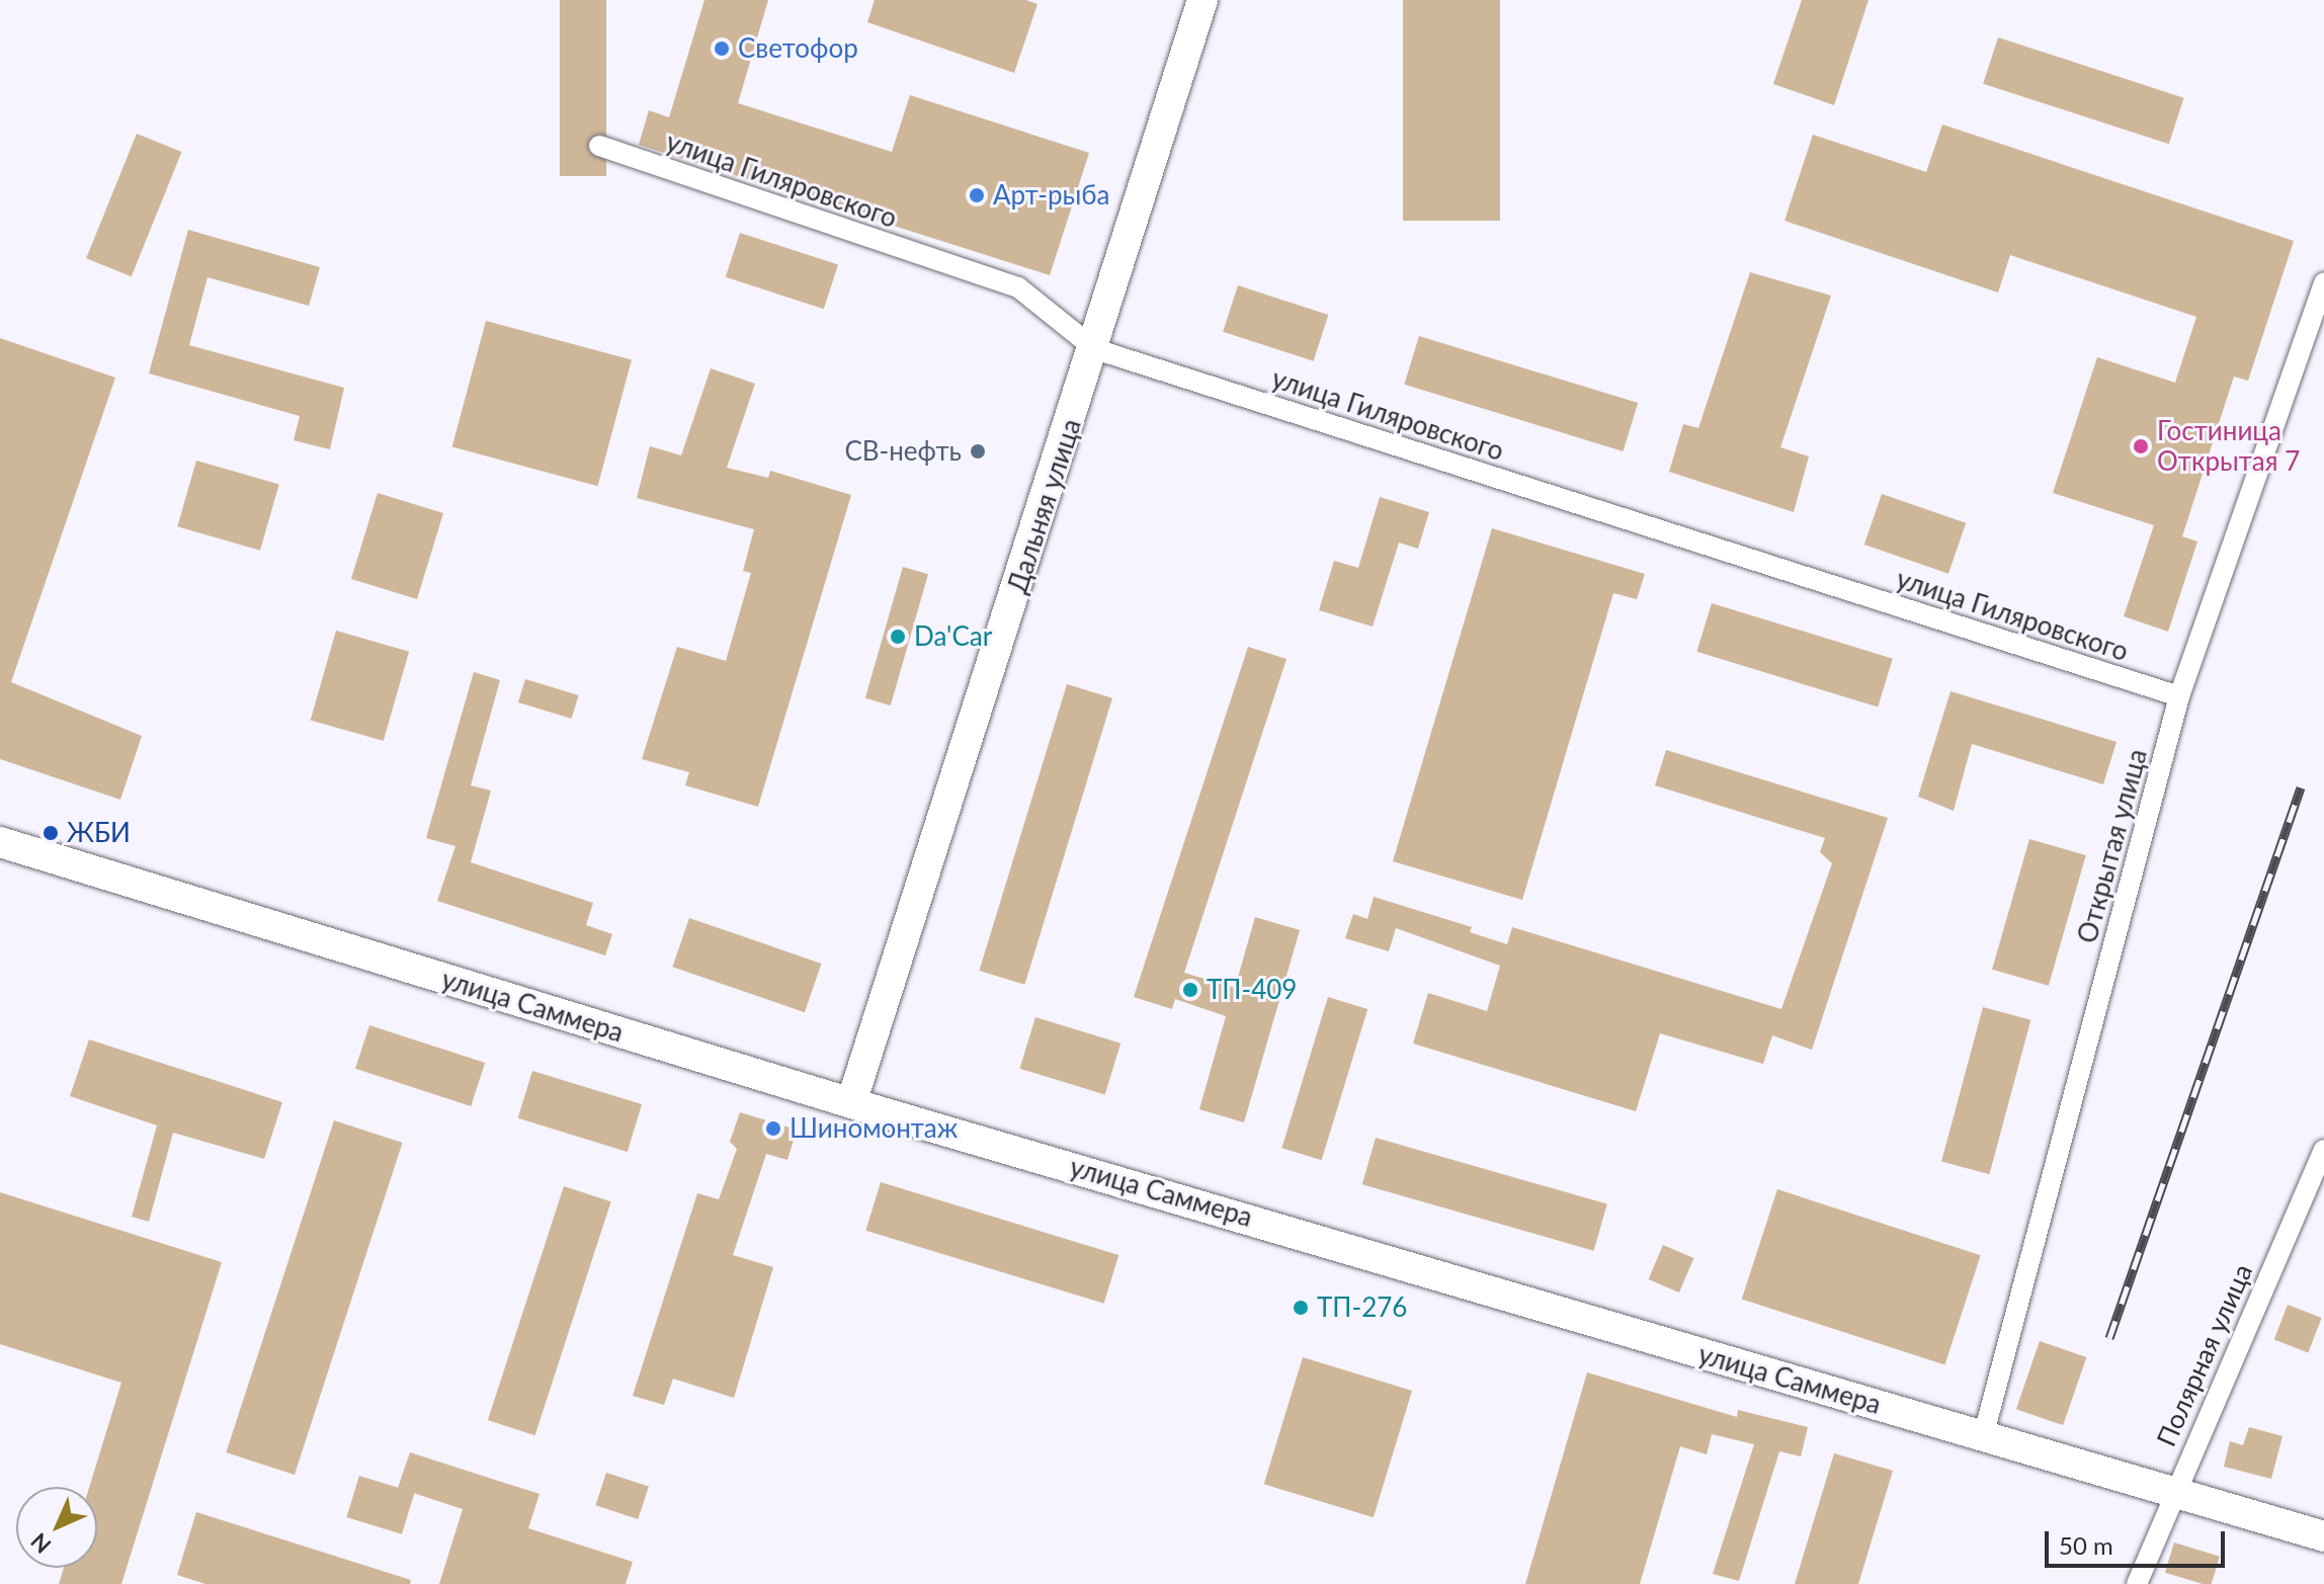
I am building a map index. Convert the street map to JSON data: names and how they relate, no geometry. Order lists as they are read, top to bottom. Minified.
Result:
{"streets":{"street":["улица Гиляровского","Дальняя улица","Открытая улица","улица Саммера","Полярная улица"]},"crossings":[["улица Гиляровского","Дальняя улица"],["улица Гиляровского","Открытая улица"],["Дальняя улица","улица Саммера"],["Открытая улица","улица Саммера"],["улица Саммера","Полярная улица"]],"places":["Светофор","Арт-рыба","Гостиница Открытая 7","СВ-нефть","Da'Car","ЖБИ","ТП-409","Шиномонтаж","ТП-276"],"scale_bar":"50 m","north":"bottom left"}
